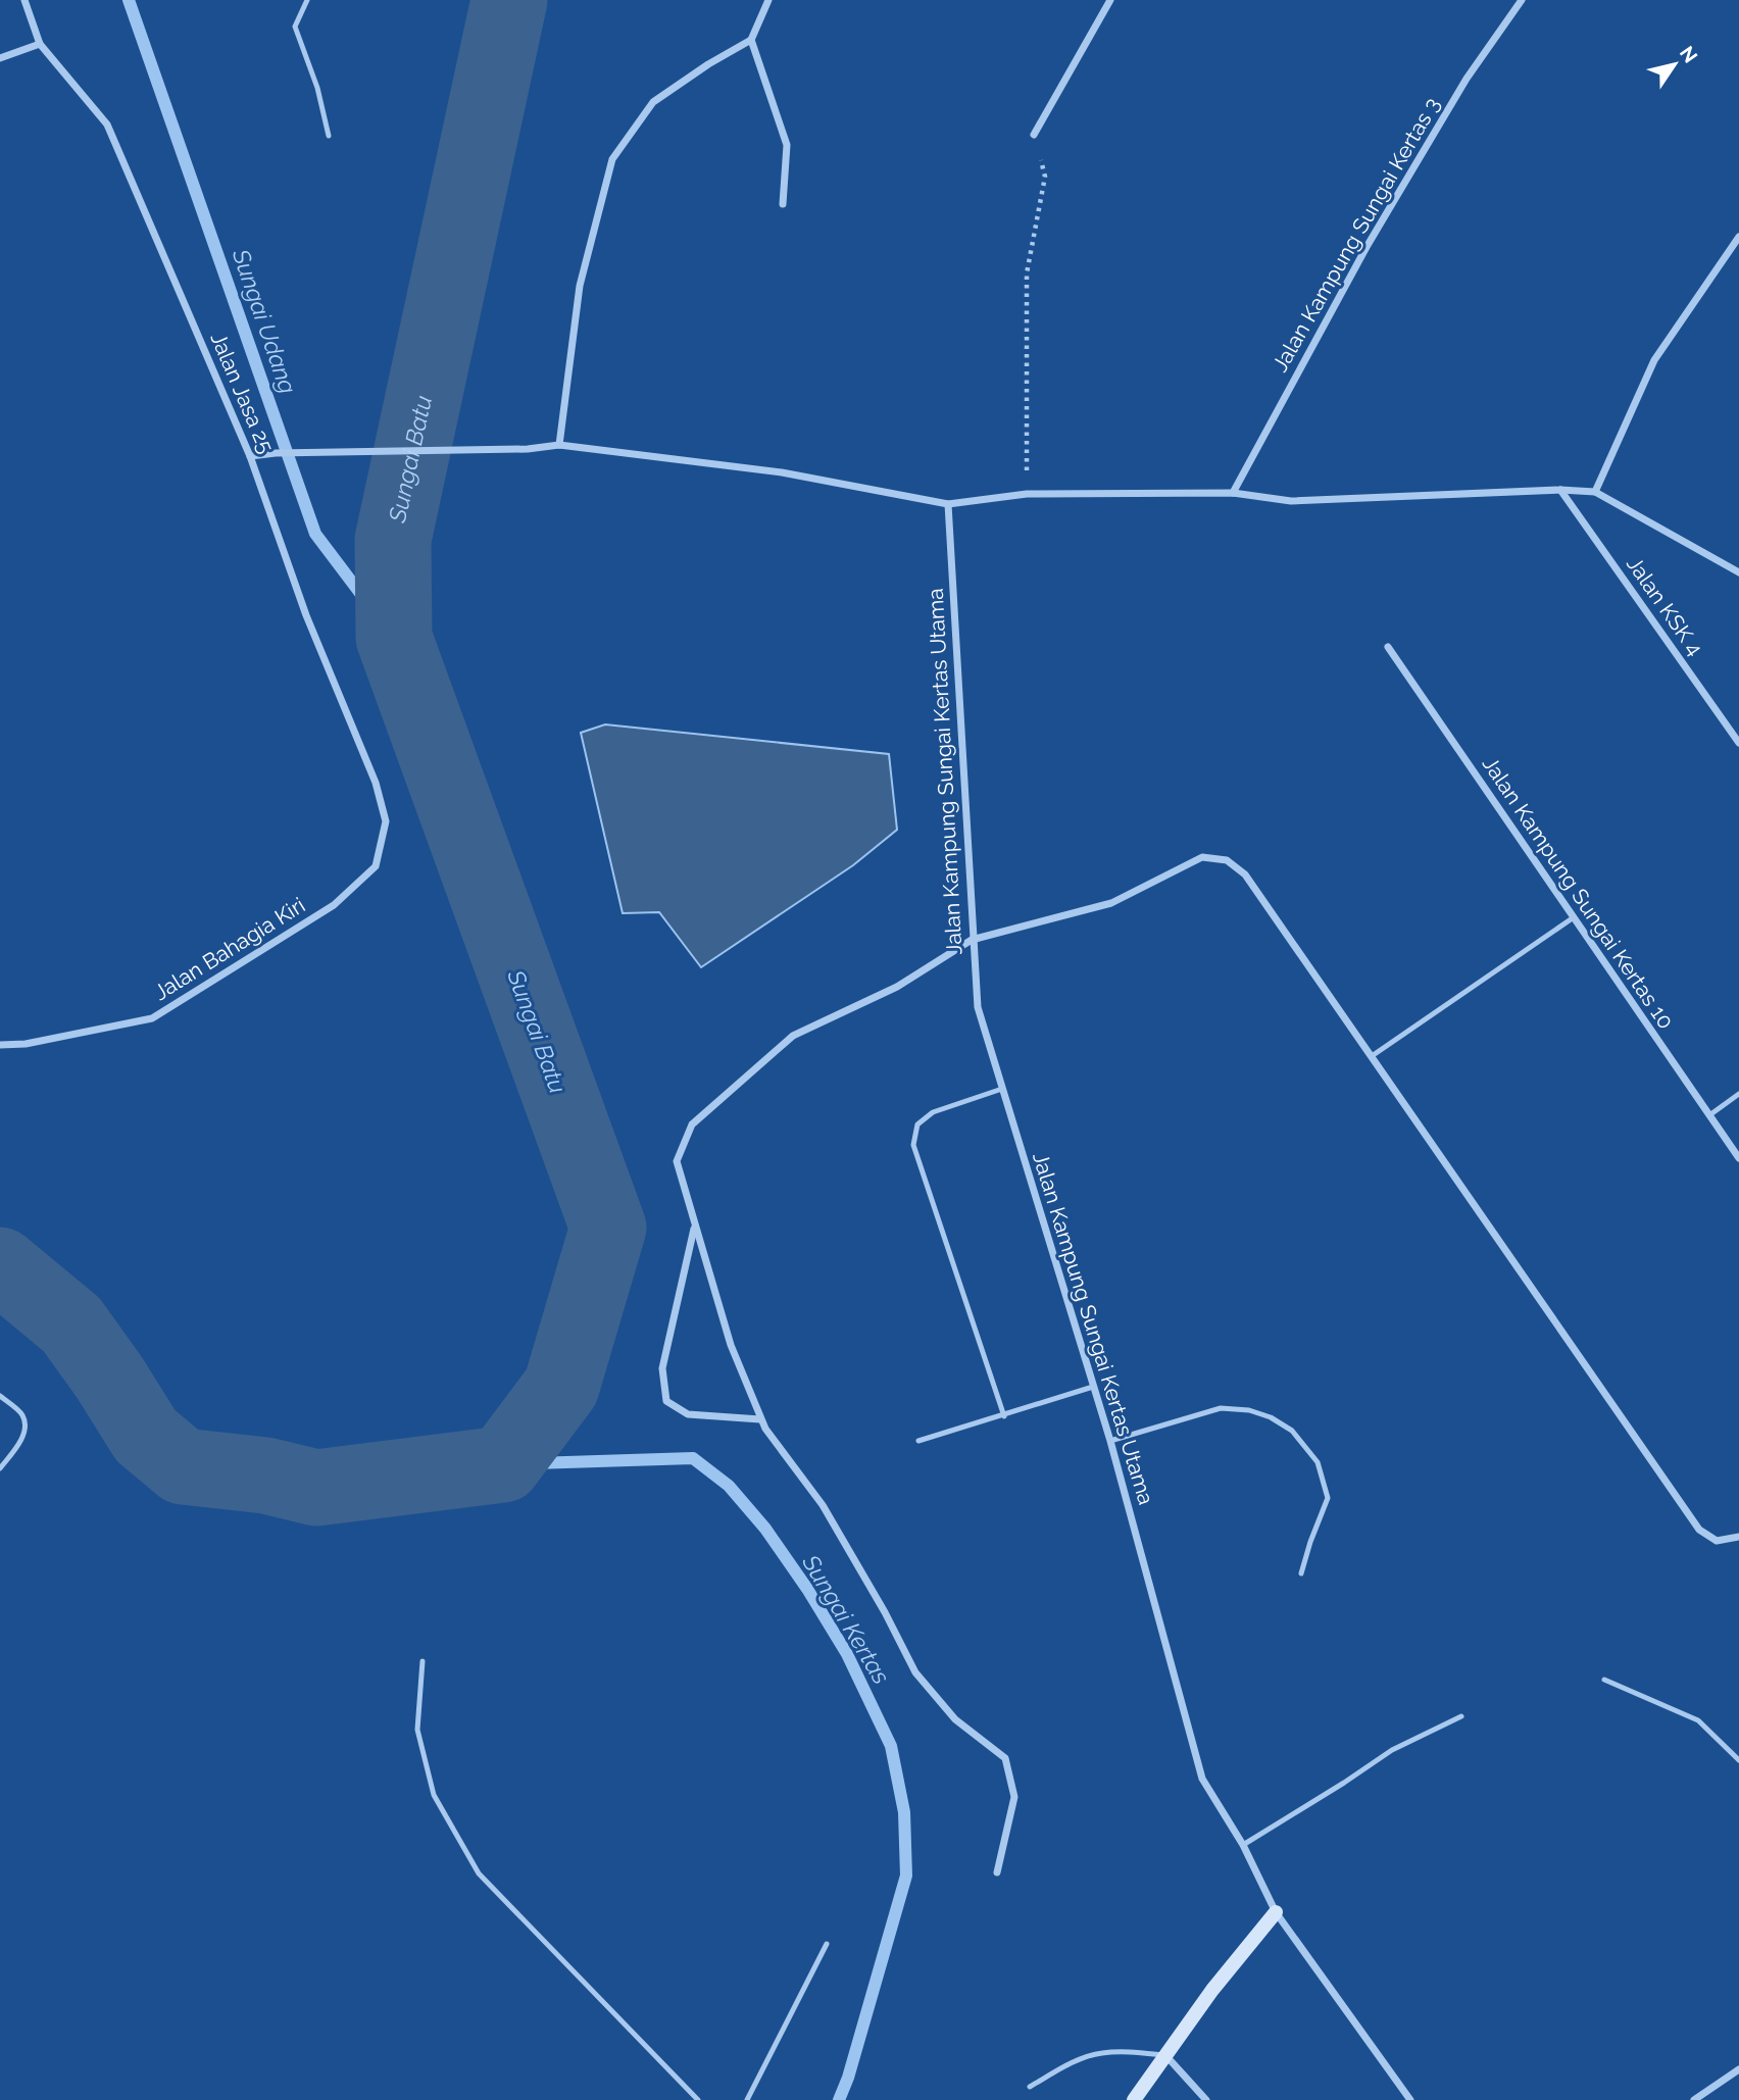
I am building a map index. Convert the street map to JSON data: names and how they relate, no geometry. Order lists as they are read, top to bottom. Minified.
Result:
{"streets":{"street":["Jalan Kampung Sungai Kertas 3","Jalan Jasa 25","Jalan KSK 4","Jalan Kampung Sungai Kertas Utama","Jalan Kampung Sungai Kertas 10","Jalan Bahagia Kiri"]},"crossings":[["Jalan Jasa 25","Jalan Bahagia Kiri"]],"water":["Sungai Udang","Sungai Batu","Sungai Kertas"],"north":"top right"}
